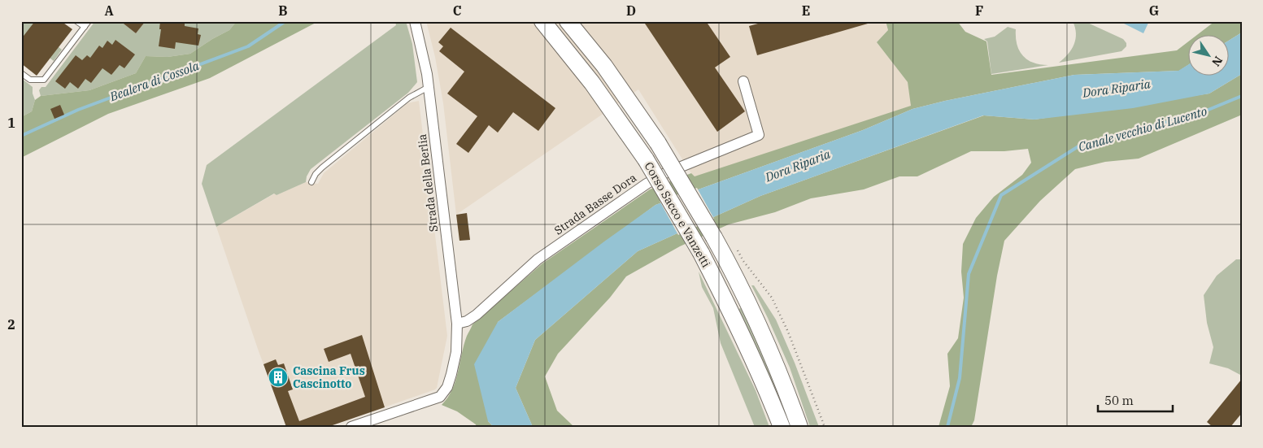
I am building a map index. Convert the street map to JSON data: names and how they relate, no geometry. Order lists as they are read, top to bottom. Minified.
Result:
{"streets":{"main road":["Corso Sacco e Vanzetti"],"street":["Strada della Berlia","Strada Basse Dora"]},"crossings":[["Strada della Berlia","Strada Basse Dora"]],"water":["Bealera di Cossola","Dora Riparia","Canale vecchio di Lucento"],"places":{"building":["Cascina Frus Cascinotto"]},"scale_bar":"50 m","north":"bottom right","grid":{"columns":["A","B","C","D","E","F","G"],"rows":["1","2"]}}
